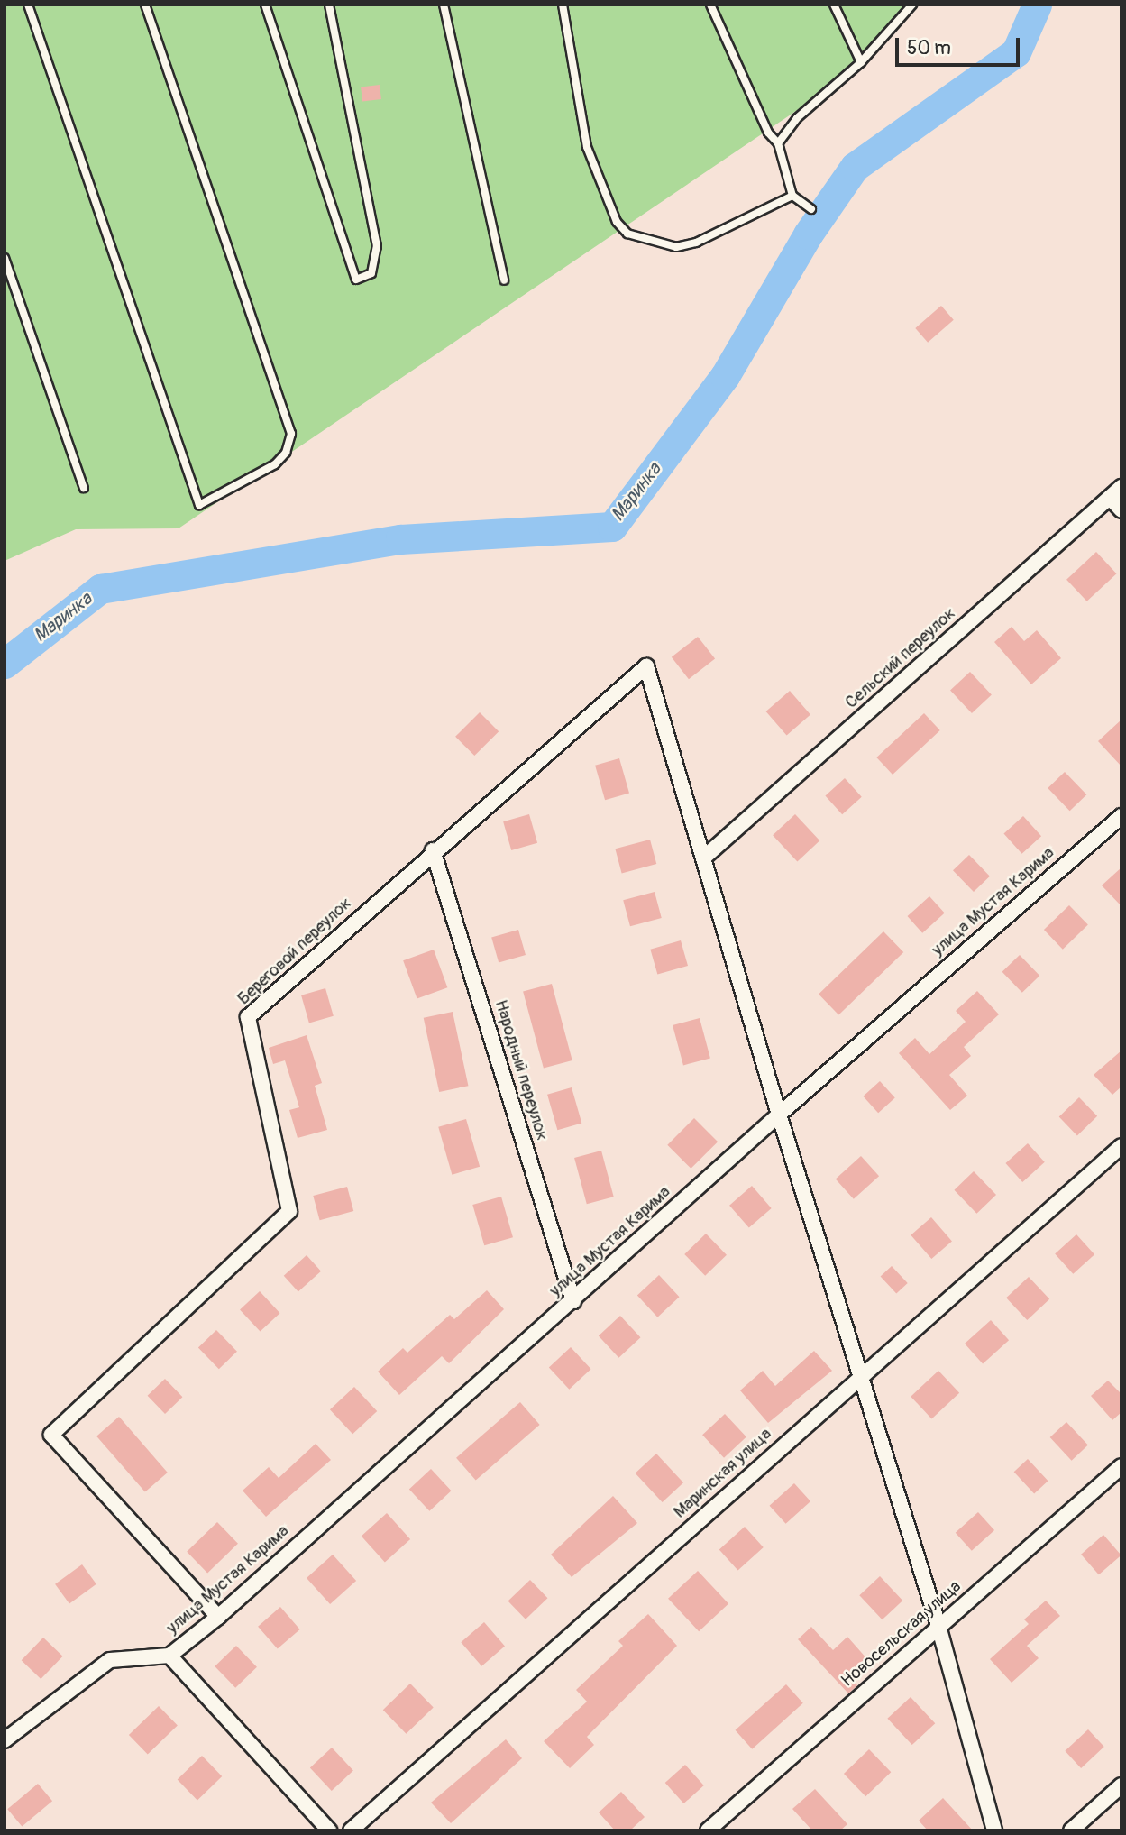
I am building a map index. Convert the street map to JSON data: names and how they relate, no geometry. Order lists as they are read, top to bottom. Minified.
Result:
{"streets":{"street":["Сельский переулок","улица Мустая Карима","Береговой переулок","Народный переулок","Маринская улица","Новосельская улица"]},"crossings":[["Сельский переулок","Береговой переулок"],["улица Мустая Карима","Береговой переулок"],["улица Мустая Карима","Народный переулок"],["Береговой переулок","Народный переулок"]],"water":["Маринка"],"scale_bar":"50 m"}
